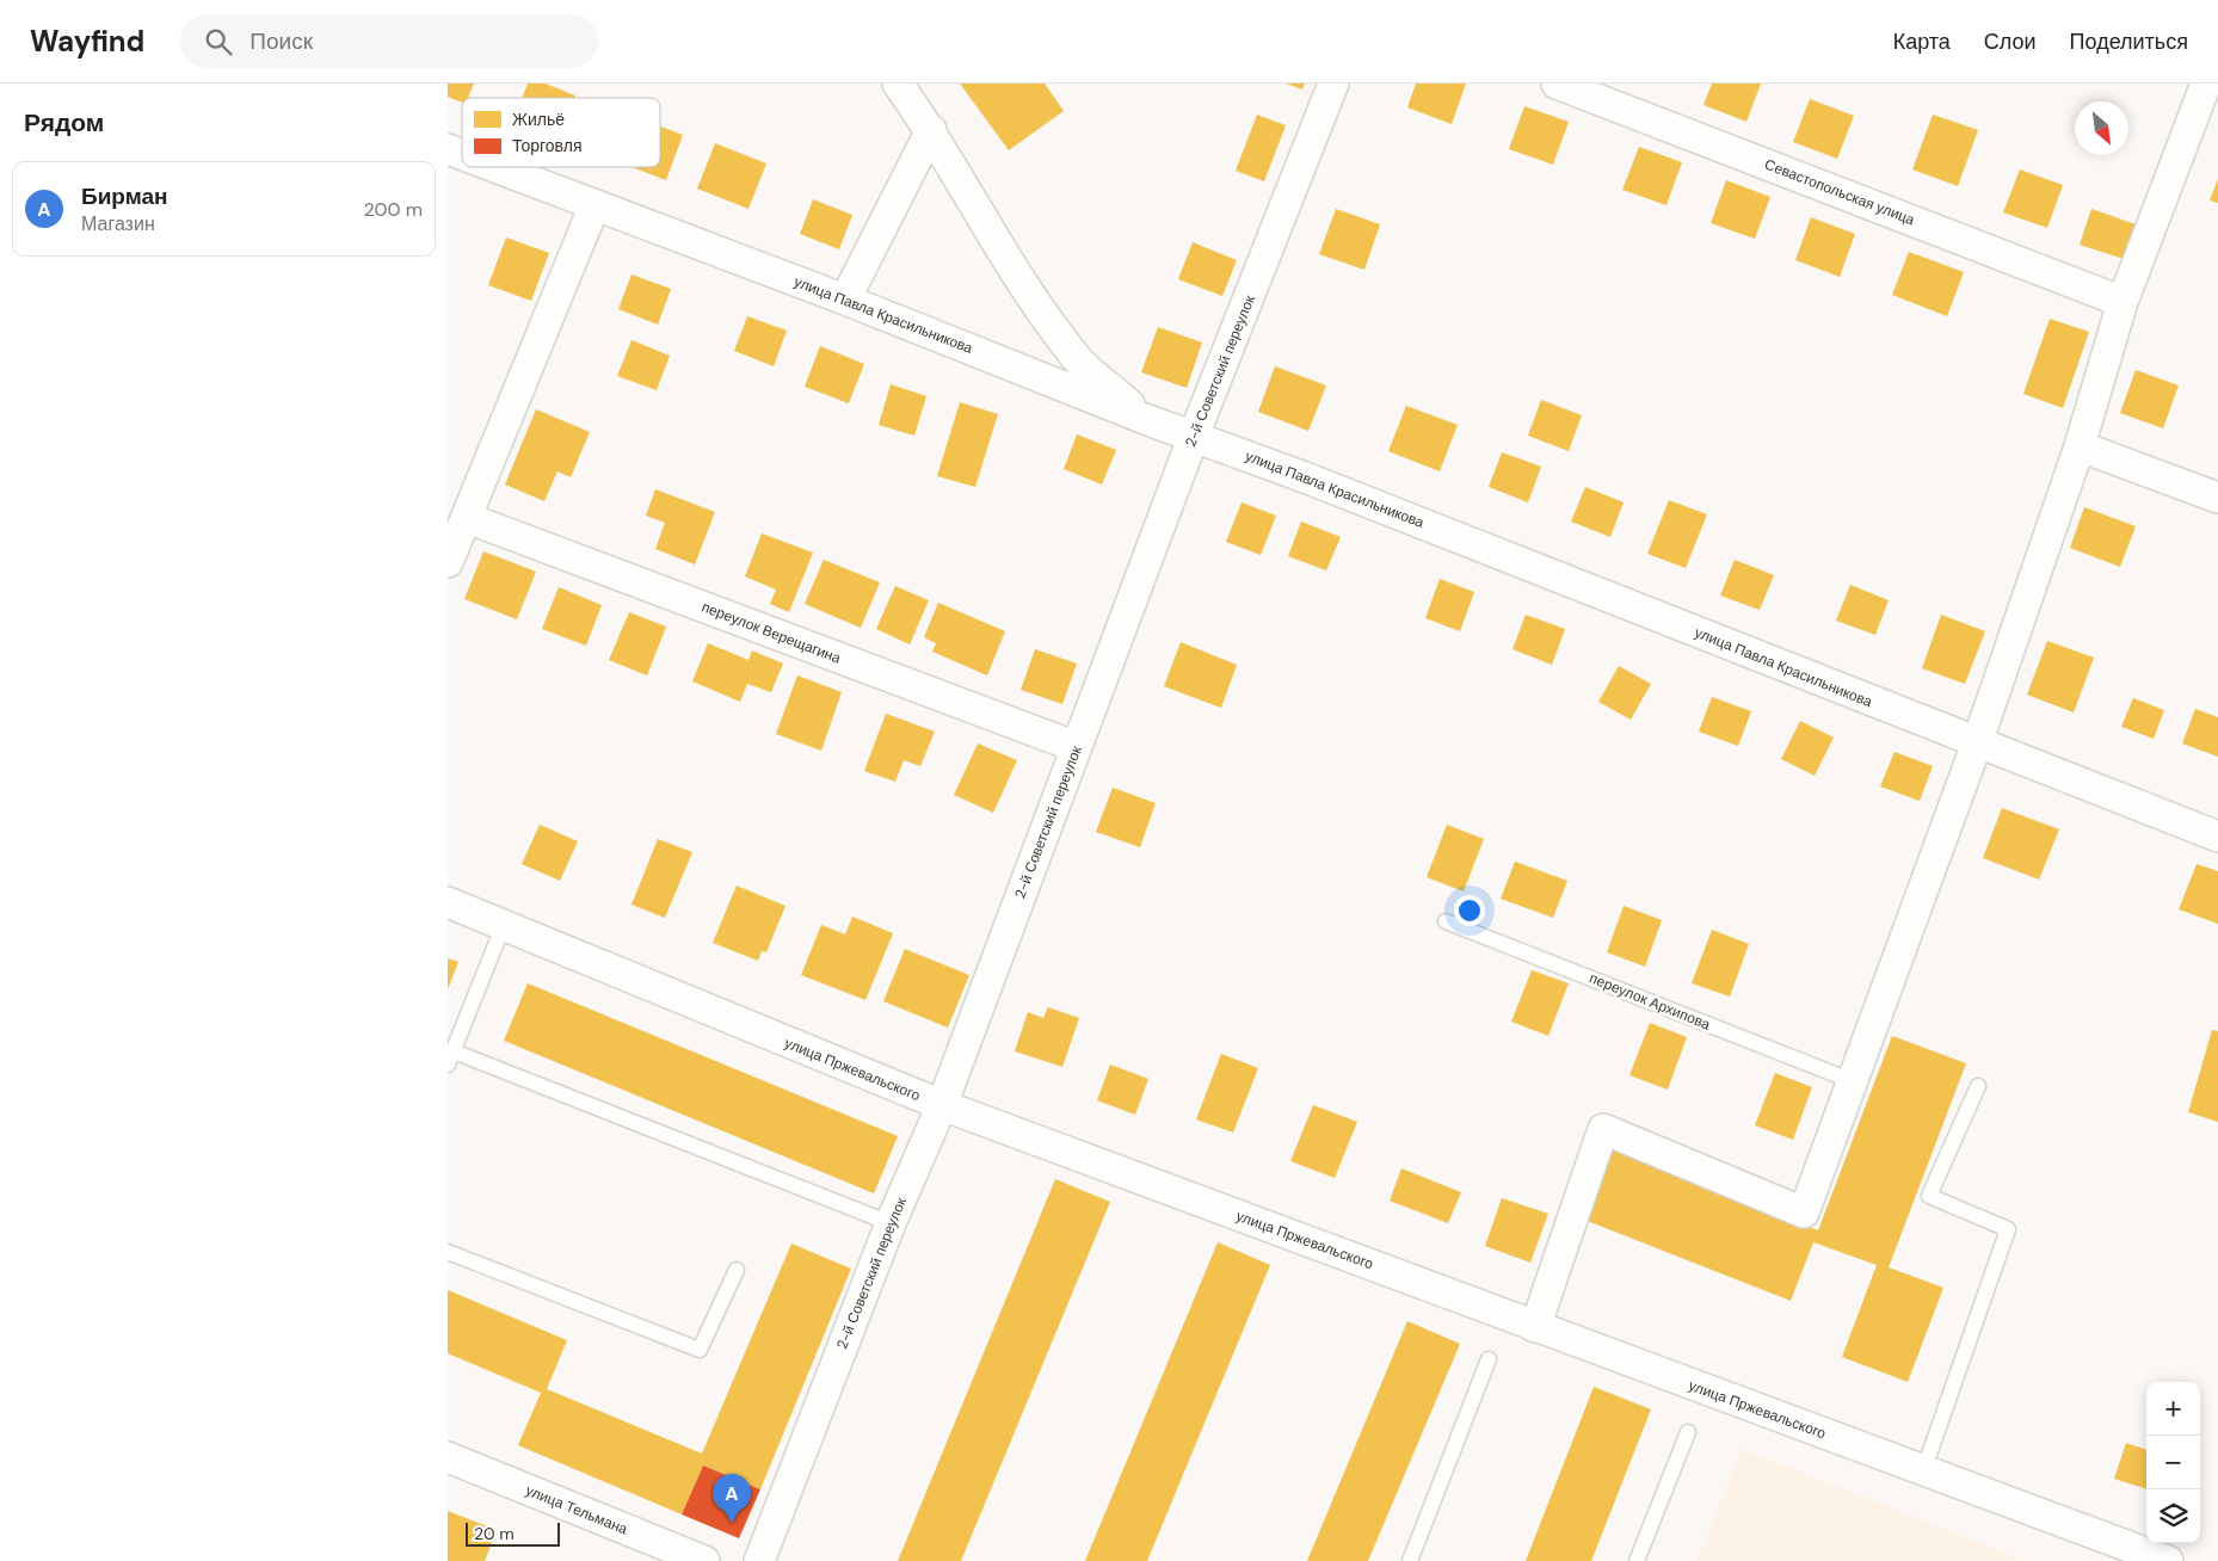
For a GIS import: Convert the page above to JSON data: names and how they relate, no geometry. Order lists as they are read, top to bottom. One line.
{"streets":{"street":["Севастопольская улица","улица Павла Красильникова","2-й Советский переулок","переулок Верещагина","улица Пржевальского","улица Тельмана"],"lane":["переулок Архипова"]},"crossings":[["улица Павла Красильникова","2-й Советский переулок"],["2-й Советский переулок","переулок Верещагина"],["2-й Советский переулок","улица Пржевальского"]],"legend":["Жильё","Торговля"],"scale_bar":"20 m","north":"bottom right","page":{"header":"Wayfind","search":"Поиск","nav":["Карта","Слои","Поделиться"],"heading":"Рядом","list":[{"mark":"A","name":"Бирман","note":"Магазин","value":"200 m"}],"map_buttons":["+","−"],"pins":"A","scale":"20 m"}}
